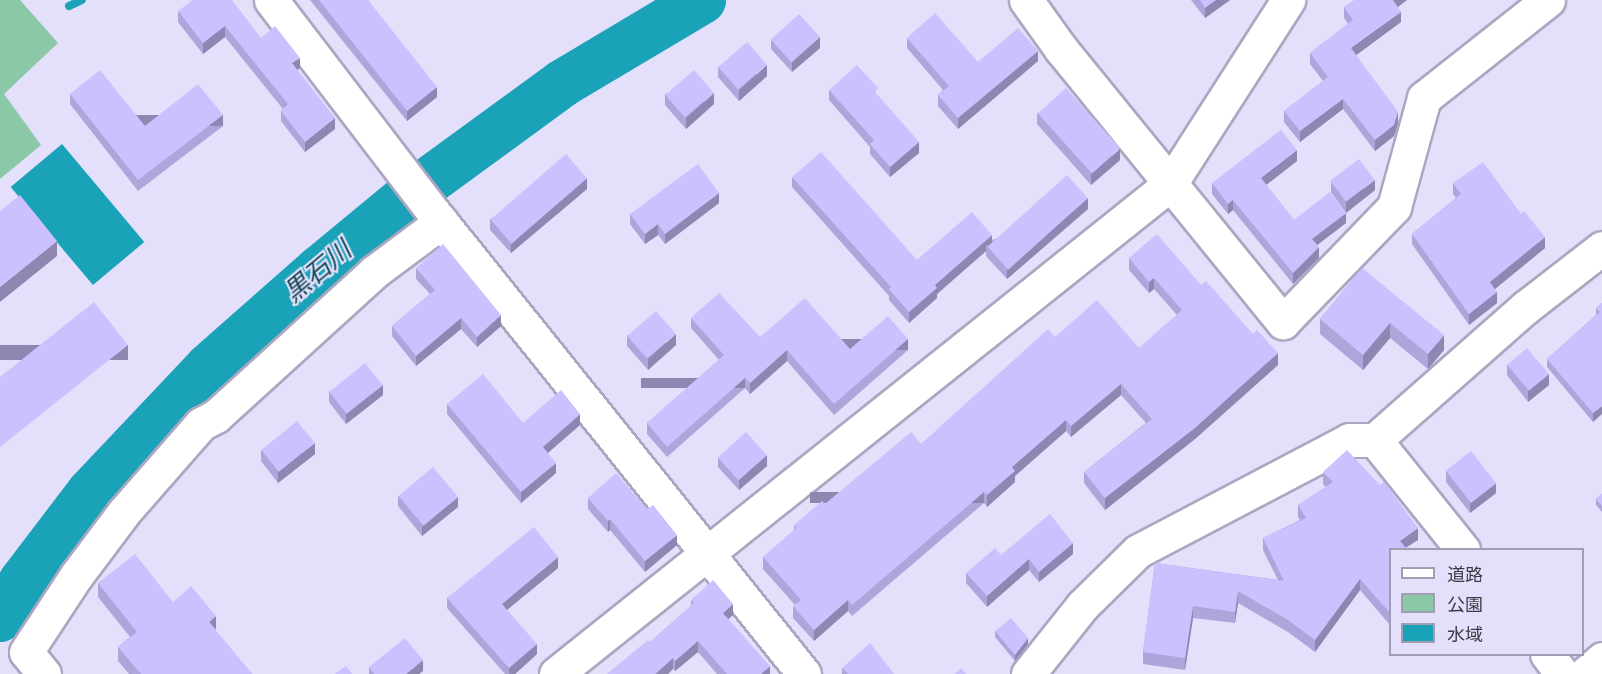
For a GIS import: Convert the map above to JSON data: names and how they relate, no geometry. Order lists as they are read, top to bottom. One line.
{"water":["黒石川"],"legend":["道路","公園","水域"]}
